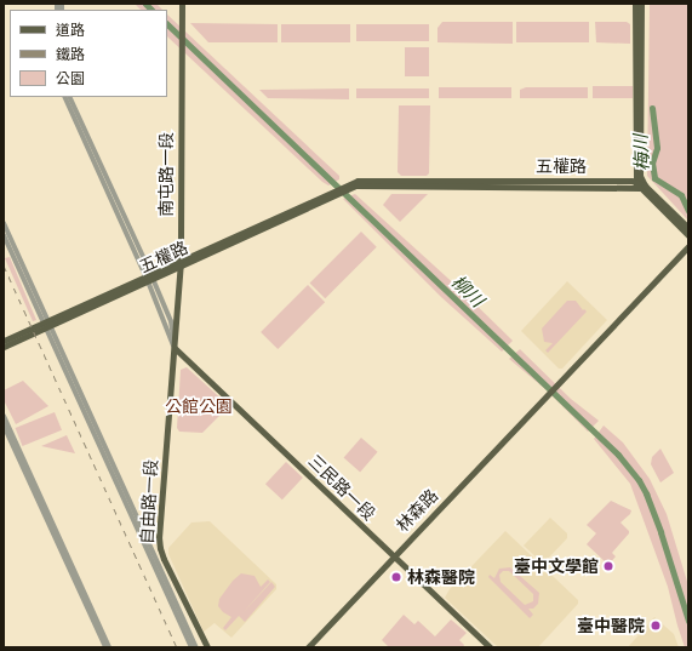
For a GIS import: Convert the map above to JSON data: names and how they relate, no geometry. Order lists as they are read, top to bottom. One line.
{"streets":{"main road":["五權路","南屯路一段","三民路一段","自由路一段","林森路"]},"crossings":[["五權路","南屯路一段"],["南屯路一段","三民路一段"],["南屯路一段","自由路一段"],["三民路一段","自由路一段"],["三民路一段","林森路"]],"water":["梅川","柳川"],"parks":["公館公園"],"places":["臺中文學館","林森醫院","臺中醫院"],"legend":["道路","鐵路","公園"]}
